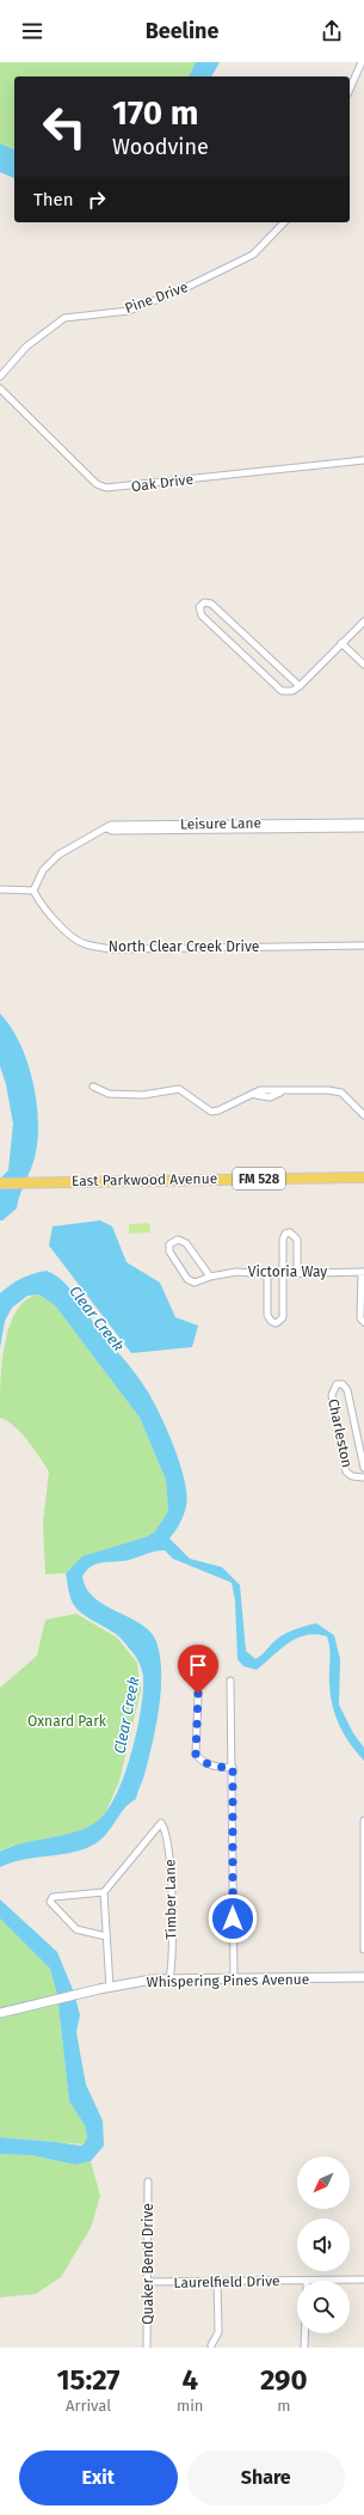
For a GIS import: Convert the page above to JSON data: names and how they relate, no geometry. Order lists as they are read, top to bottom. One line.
{"streets":{"main road":["FM 528","East Parkwood Avenue","Whispering Pines Avenue"],"street":["Pine Drive","Oak Drive","Leisure Lane","North Clear Creek Drive","Victoria Way","Charleston","Timber Lane","Quaker Bend Drive","Laurelfield Drive"]},"crossings":[["Leisure Lane","North Clear Creek Drive"],["Timber Lane","Whispering Pines Avenue"],["Quaker Bend Drive","Laurelfield Drive"]],"water":["Clear Creek"],"parks":["Oxnard Park"],"north":"bottom left","page":{"header":"Beeline","turn":["170 m","Woodvine"],"then":"Then","eta":["15:27","Arrival","4","min","290","m"],"buttons":["Exit","Share"]}}
